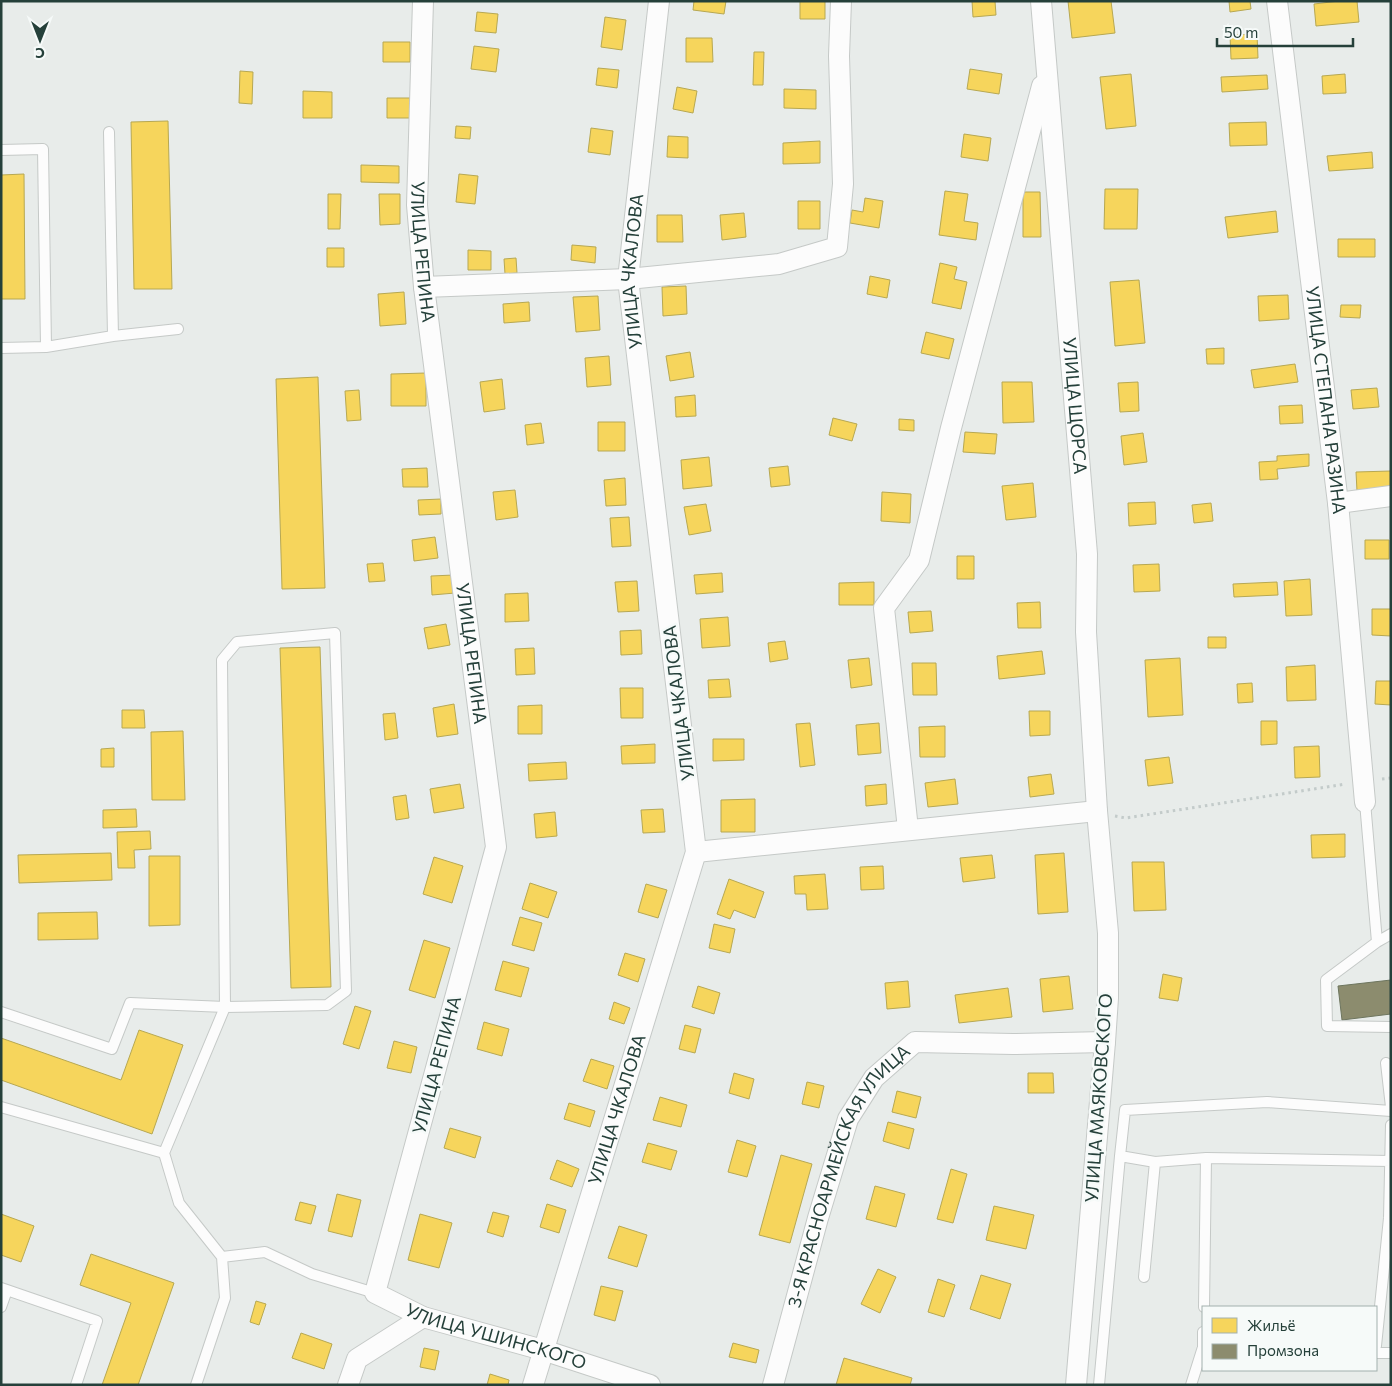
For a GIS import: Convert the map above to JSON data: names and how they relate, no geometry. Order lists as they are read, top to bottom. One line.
{"streets":{"street":["УЛИЦА РЕПИНА","УЛИЦА ЧКАЛОВА","УЛИЦА СТЕПАНА РАЗИНА","УЛИЦА ЩОРСА","УЛИЦА МАЯКОВСКОГО","3-Я КРАСНОАРМЕЙСКАЯ УЛИЦА","УЛИЦА УШИНСКОГО"]},"crossings":[["УЛИЦА РЕПИНА","УЛИЦА УШИНСКОГО"],["УЛИЦА ЧКАЛОВА","УЛИЦА УШИНСКОГО"],["УЛИЦА ЩОРСА","УЛИЦА МАЯКОВСКОГО"],["УЛИЦА МАЯКОВСКОГО","3-Я КРАСНОАРМЕЙСКАЯ УЛИЦА"]],"legend":["Жильё","Промзона"],"scale_bar":"50 m","north":"bottom"}
